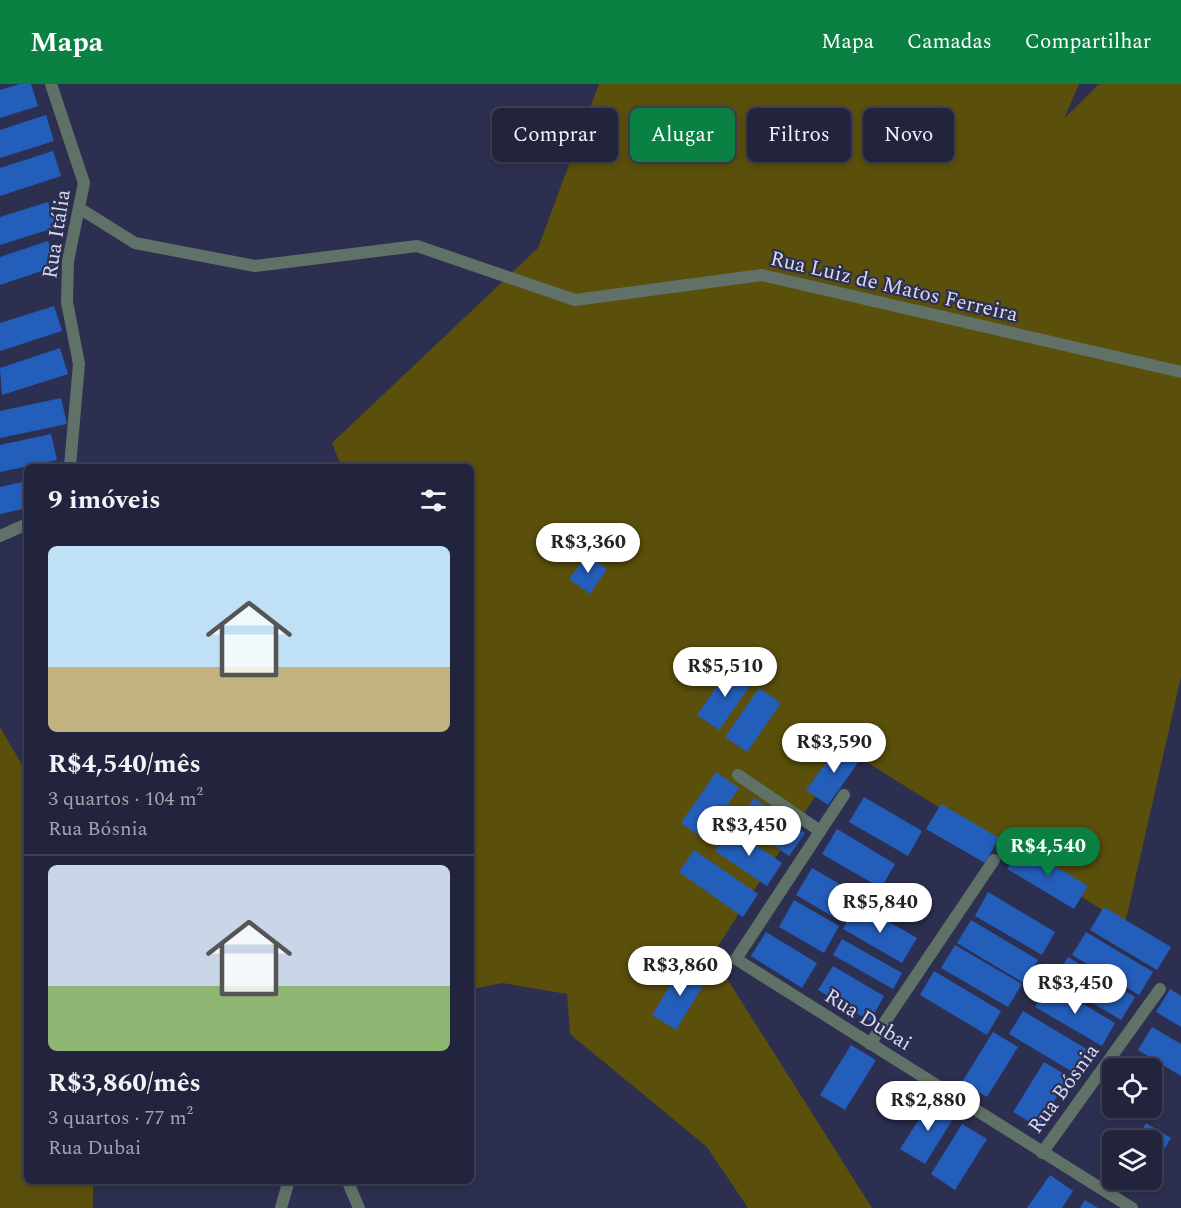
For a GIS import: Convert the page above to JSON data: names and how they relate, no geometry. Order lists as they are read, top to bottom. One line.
{"streets":{"street":["Rua Itália","Rua Luiz de Matos Ferreira","Rua Dubai","Rua Bósnia"]},"crossings":[["Rua Itália","Rua Luiz de Matos Ferreira"],["Rua Dubai","Rua Bósnia"]],"page":{"header":"Mapa","nav":["Mapa","Camadas","Compartilhar"],"chip":["Comprar","Alugar","Filtros","Novo"],"heading":"9 imóveis","price":["R$3,360","R$5,510","R$3,590","R$3,450","R$4,540","R$5,840","R$3,860","R$3,450","R$2,880"],"list":[{"name":"R$4,540/mês","note":"3 quartos · 104 m² · Rua Bósnia"},{"name":"R$3,860/mês","note":"3 quartos · 77 m² · Rua Dubai"}]}}
